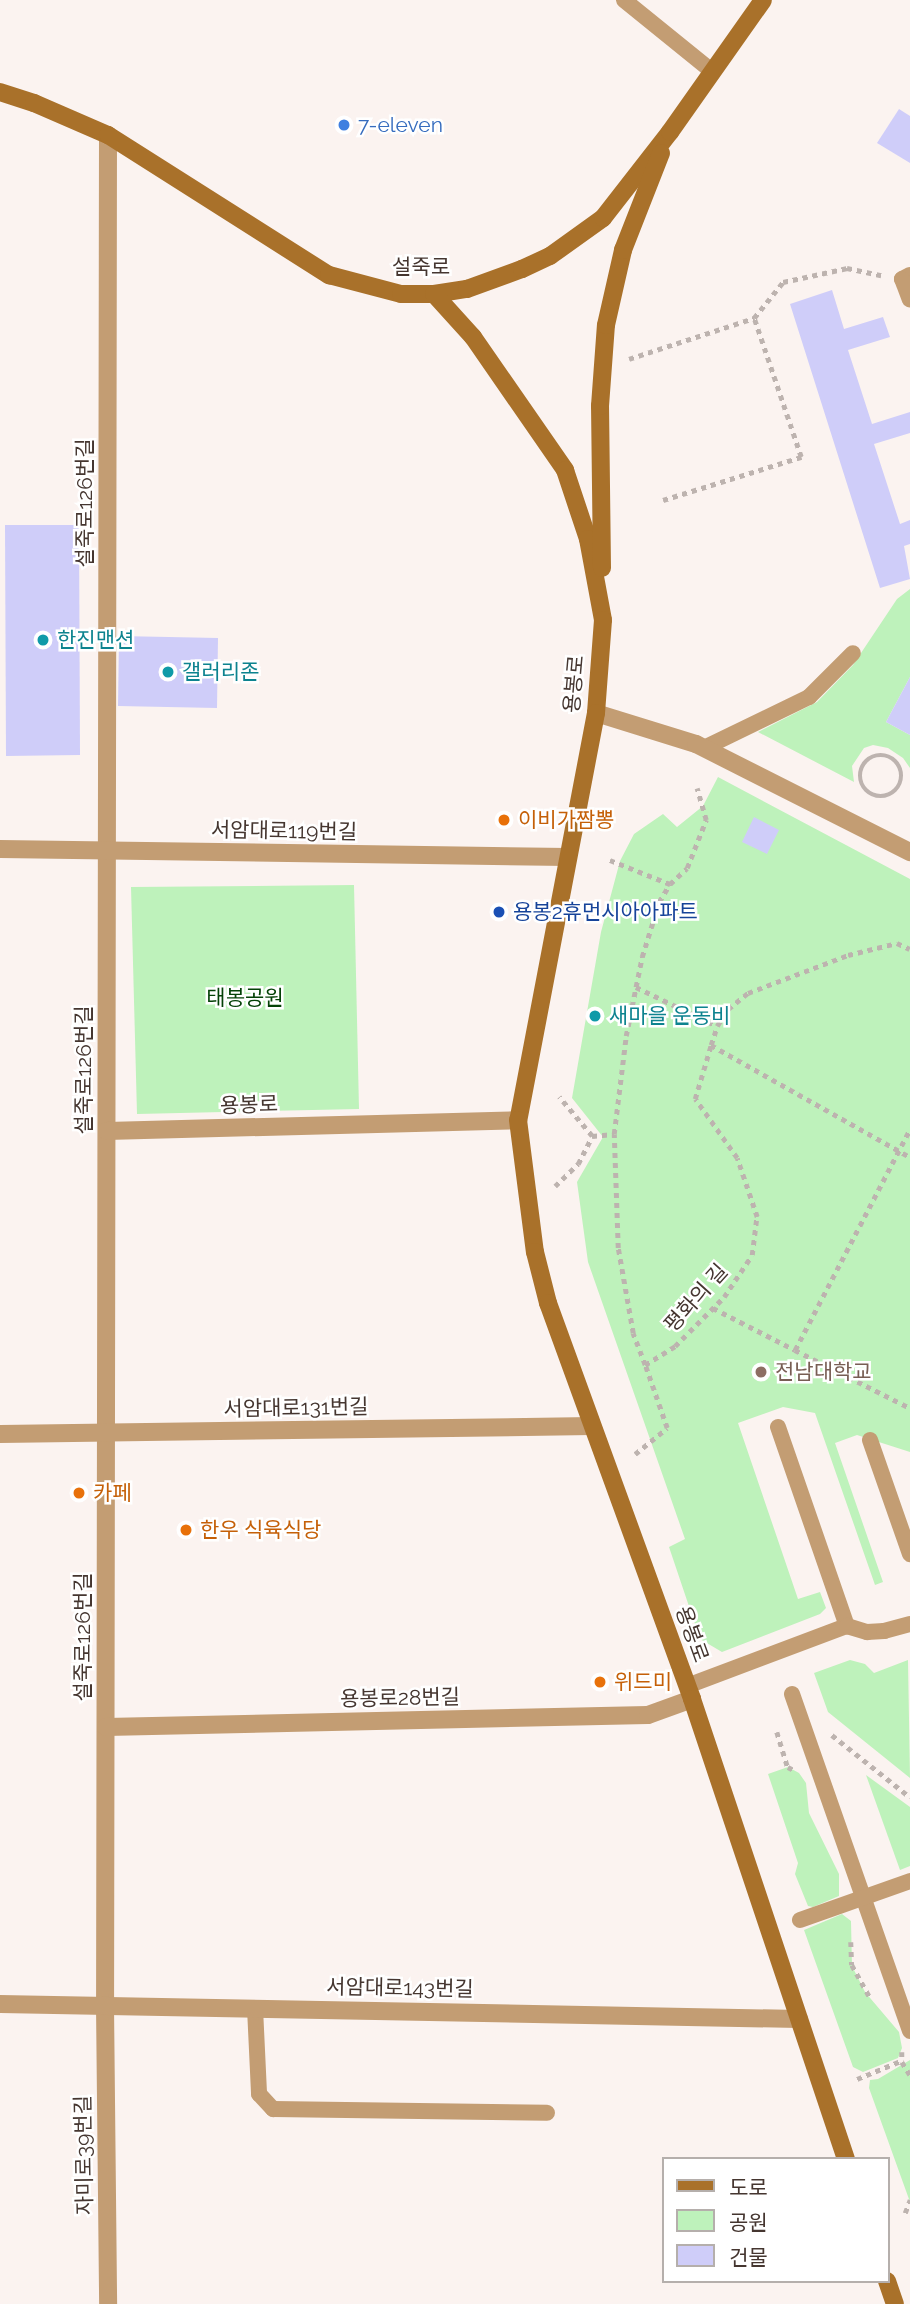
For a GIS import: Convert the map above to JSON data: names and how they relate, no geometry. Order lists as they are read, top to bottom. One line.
{"streets":{"main road":["설죽로","용봉로"],"street":["설죽로126번길","서암대로119번길","서암대로131번길","용봉로28번길","서암대로143번길","자미로39번길"],"path":["평화의 길"]},"crossings":[["설죽로","설죽로126번길"],["설죽로","용봉로"],["설죽로126번길","용봉로"],["설죽로126번길","서암대로119번길"],["설죽로126번길","서암대로131번길"],["설죽로126번길","용봉로28번길"],["설죽로126번길","서암대로143번길"],["설죽로126번길","자미로39번길"],["용봉로","서암대로119번길"],["용봉로","서암대로131번길"],["용봉로","용봉로28번길"],["용봉로","서암대로143번길"],["서암대로143번길","자미로39번길"]],"parks":["태봉공원"],"places":["7-eleven","한진맨션","갤러리존","이비가짬뽕","용봉2휴먼시아아파트","새마을 운동비","전남대학교","카페","한우 식육식당","위드미"],"legend":["도로","공원","건물"]}
